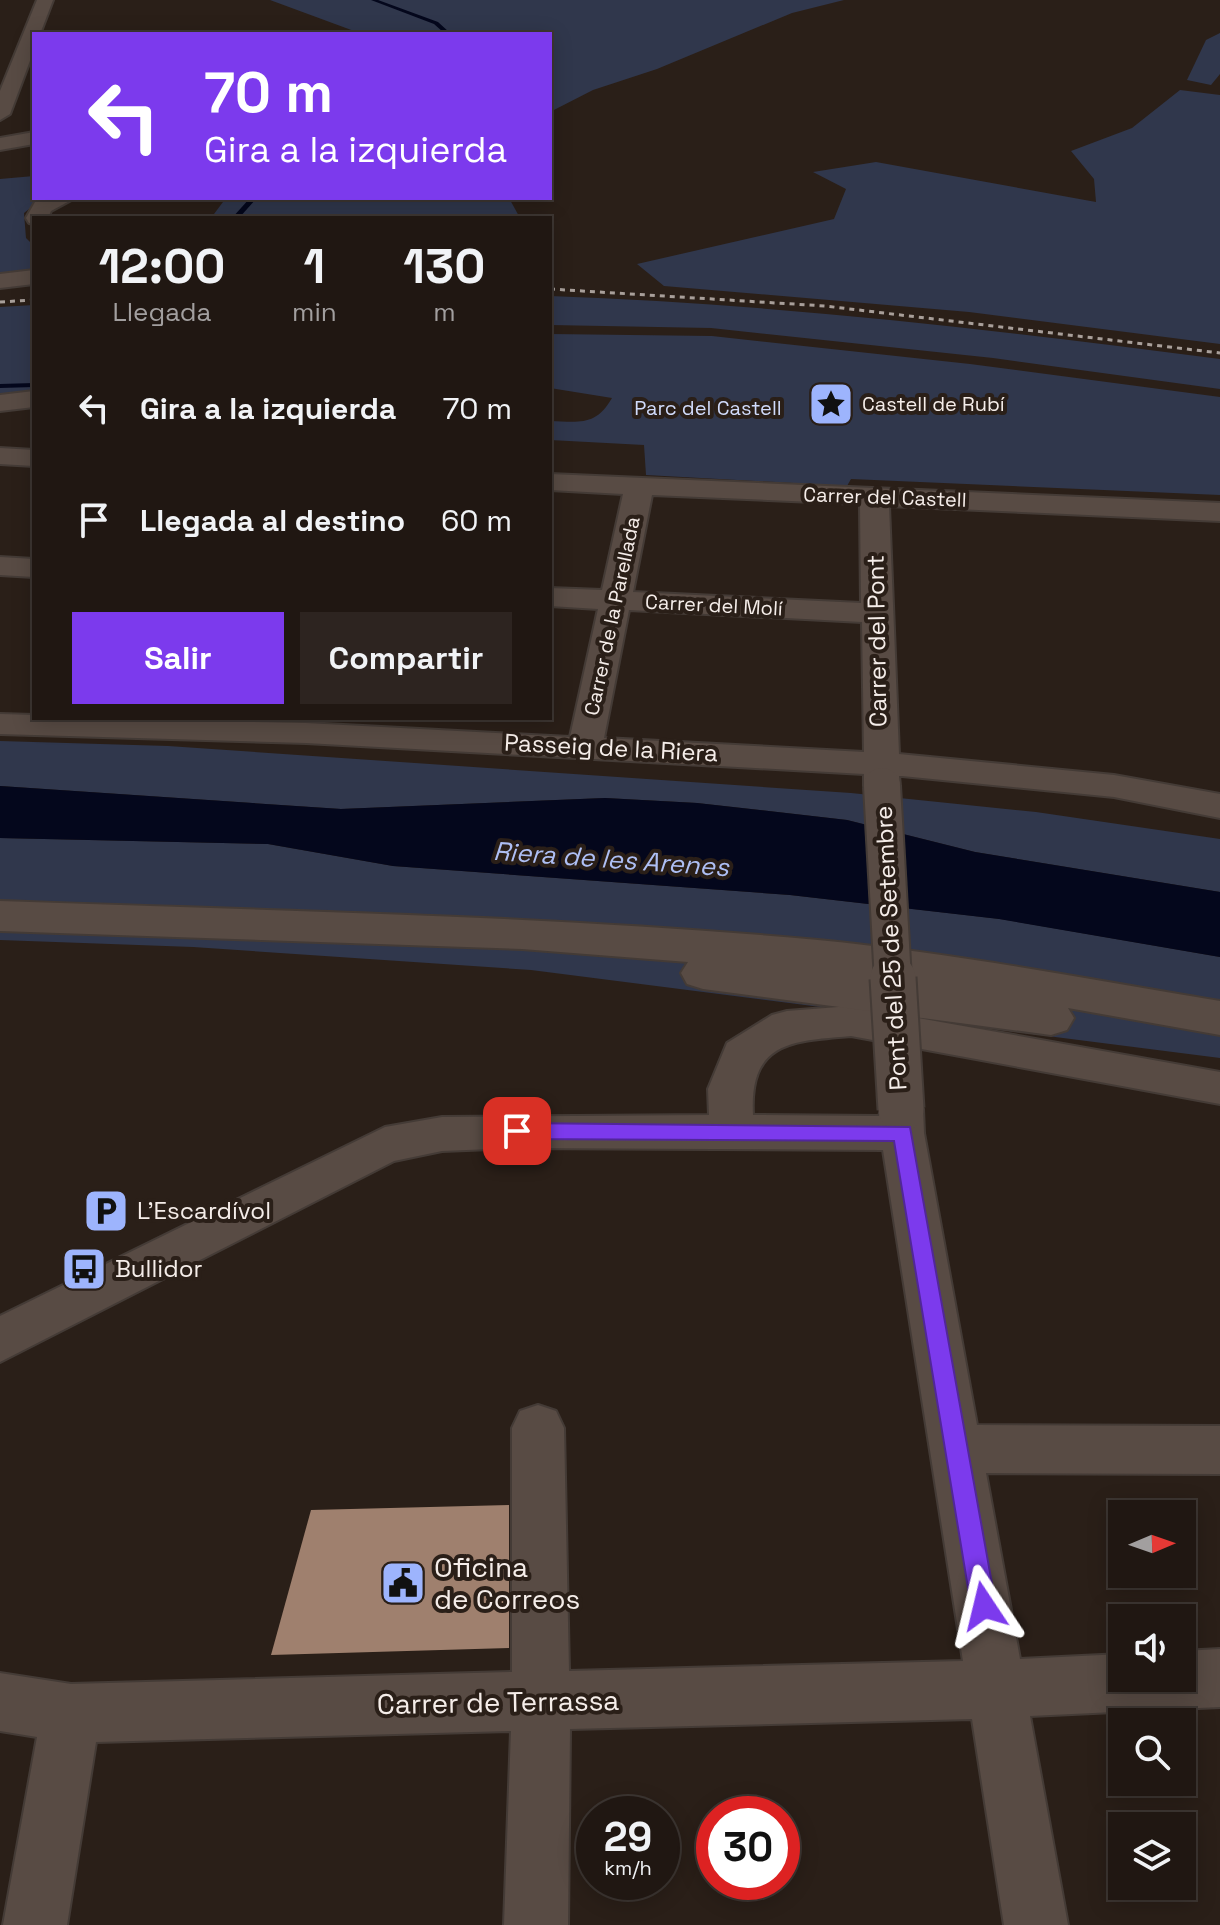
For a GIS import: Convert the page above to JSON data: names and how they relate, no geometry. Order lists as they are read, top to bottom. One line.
{"streets":{"street":["Carrer del Castell","Carrer del Molí","Carrer de la Parellada","Carrer del Pont","Passeig de la Riera","Pont del 25 de Setembre","Carrer de Terrassa"]},"crossings":[["Carrer del Castell","Carrer de la Parellada"],["Carrer del Castell","Carrer del Pont"],["Carrer del Molí","Carrer de la Parellada"],["Carrer del Molí","Carrer del Pont"],["Carrer de la Parellada","Passeig de la Riera"],["Carrer del Pont","Passeig de la Riera"],["Carrer del Pont","Pont del 25 de Setembre"],["Passeig de la Riera","Pont del 25 de Setembre"],["Pont del 25 de Setembre","Carrer de Terrassa"]],"water":["Riera de les Arenes"],"parks":["Parc del Castell"],"places":{"place":["Castell de Rubí"],"parking":["L'Escardívol"],"bus stop":["Bullidor"],"public building":["Oficina de Correos"]},"north":"right","page":{"turn":["70 m","Gira a la izquierda"],"eta":["12:00","Llegada","1","min","130","m"],"list":[{"name":"Gira a la izquierda","value":"70 m"},{"name":"Llegada al destino","value":"60 m"}],"buttons":["Salir","Compartir"],"speed":"29 km/h","limit":"30"}}
